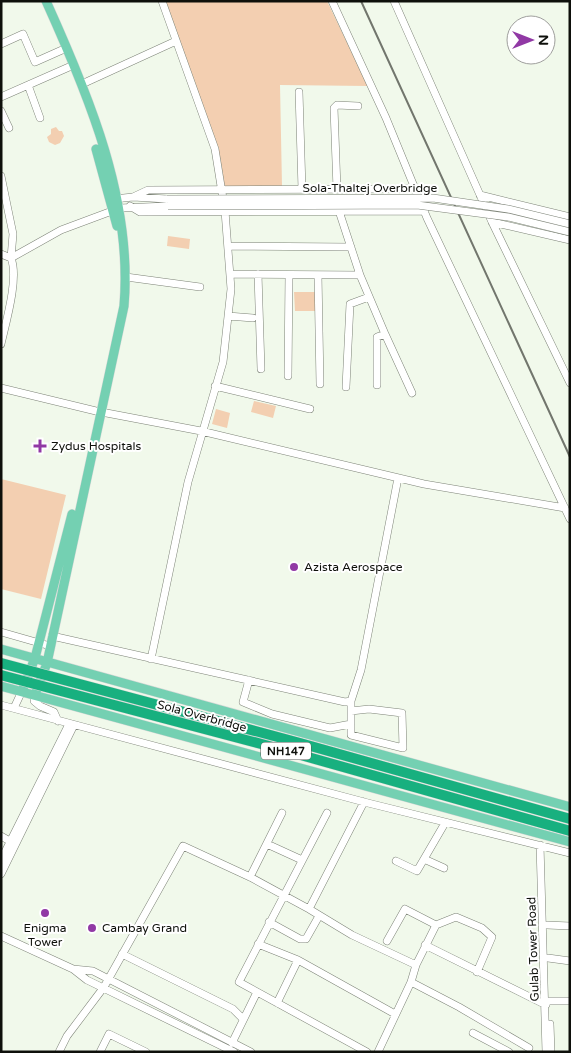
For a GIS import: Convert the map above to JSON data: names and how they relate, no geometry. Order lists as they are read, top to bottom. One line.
{"streets":{"highway":["Sola Overbridge","NH147"],"street":["Sola-Thaltej Overbridge","Gulab Tower Road"]},"places":{"health":["Zydus Hospitals"],"other":["Azista Aerospace","Enigma Tower","Cambay Grand"]},"north":"right"}
